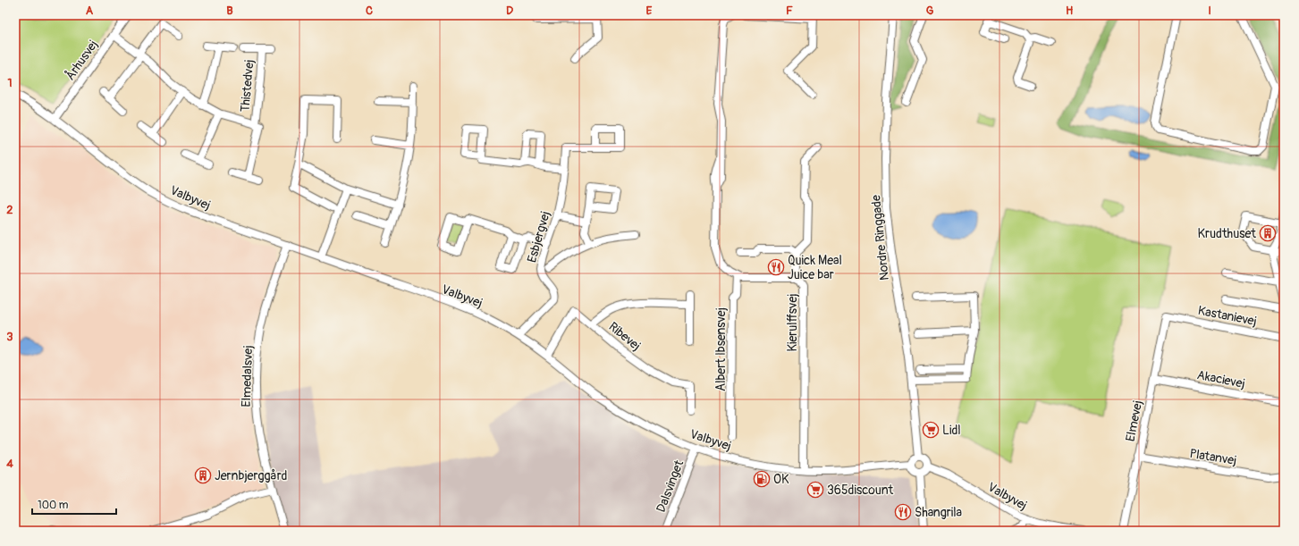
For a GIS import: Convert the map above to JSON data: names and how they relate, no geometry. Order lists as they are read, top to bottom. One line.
{"streets":{"street":["Århusvej","Thistedvej","Valbyvej","Esbjergvej","Nordre Ringgade","Kastanievej","Kierulffsvej","Ribevej","Albert Ibsensvej","Elmedalsvej","Akacievej","Elmevej","Platanvej","Dalsvinget"]},"crossings":[["Århusvej","Thistedvej"],["Århusvej","Valbyvej"],["Valbyvej","Esbjergvej"],["Valbyvej","Nordre Ringgade"],["Valbyvej","Kierulffsvej"],["Valbyvej","Ribevej"],["Valbyvej","Elmedalsvej"],["Valbyvej","Dalsvinget"],["Kastanievej","Elmevej"],["Akacievej","Elmevej"],["Elmevej","Platanvej"]],"places":{"building":["Krudthuset","Jernbjerggård"],"restaurant":["Quick Meal Juice bar","Shangrila"],"supermarket":["Lidl","365discount"],"fuel station":["OK"]},"scale_bar":"100 m","grid":{"columns":["A","B","C","D","E","F","G","H","I"],"rows":["1","2","3","4"]}}
